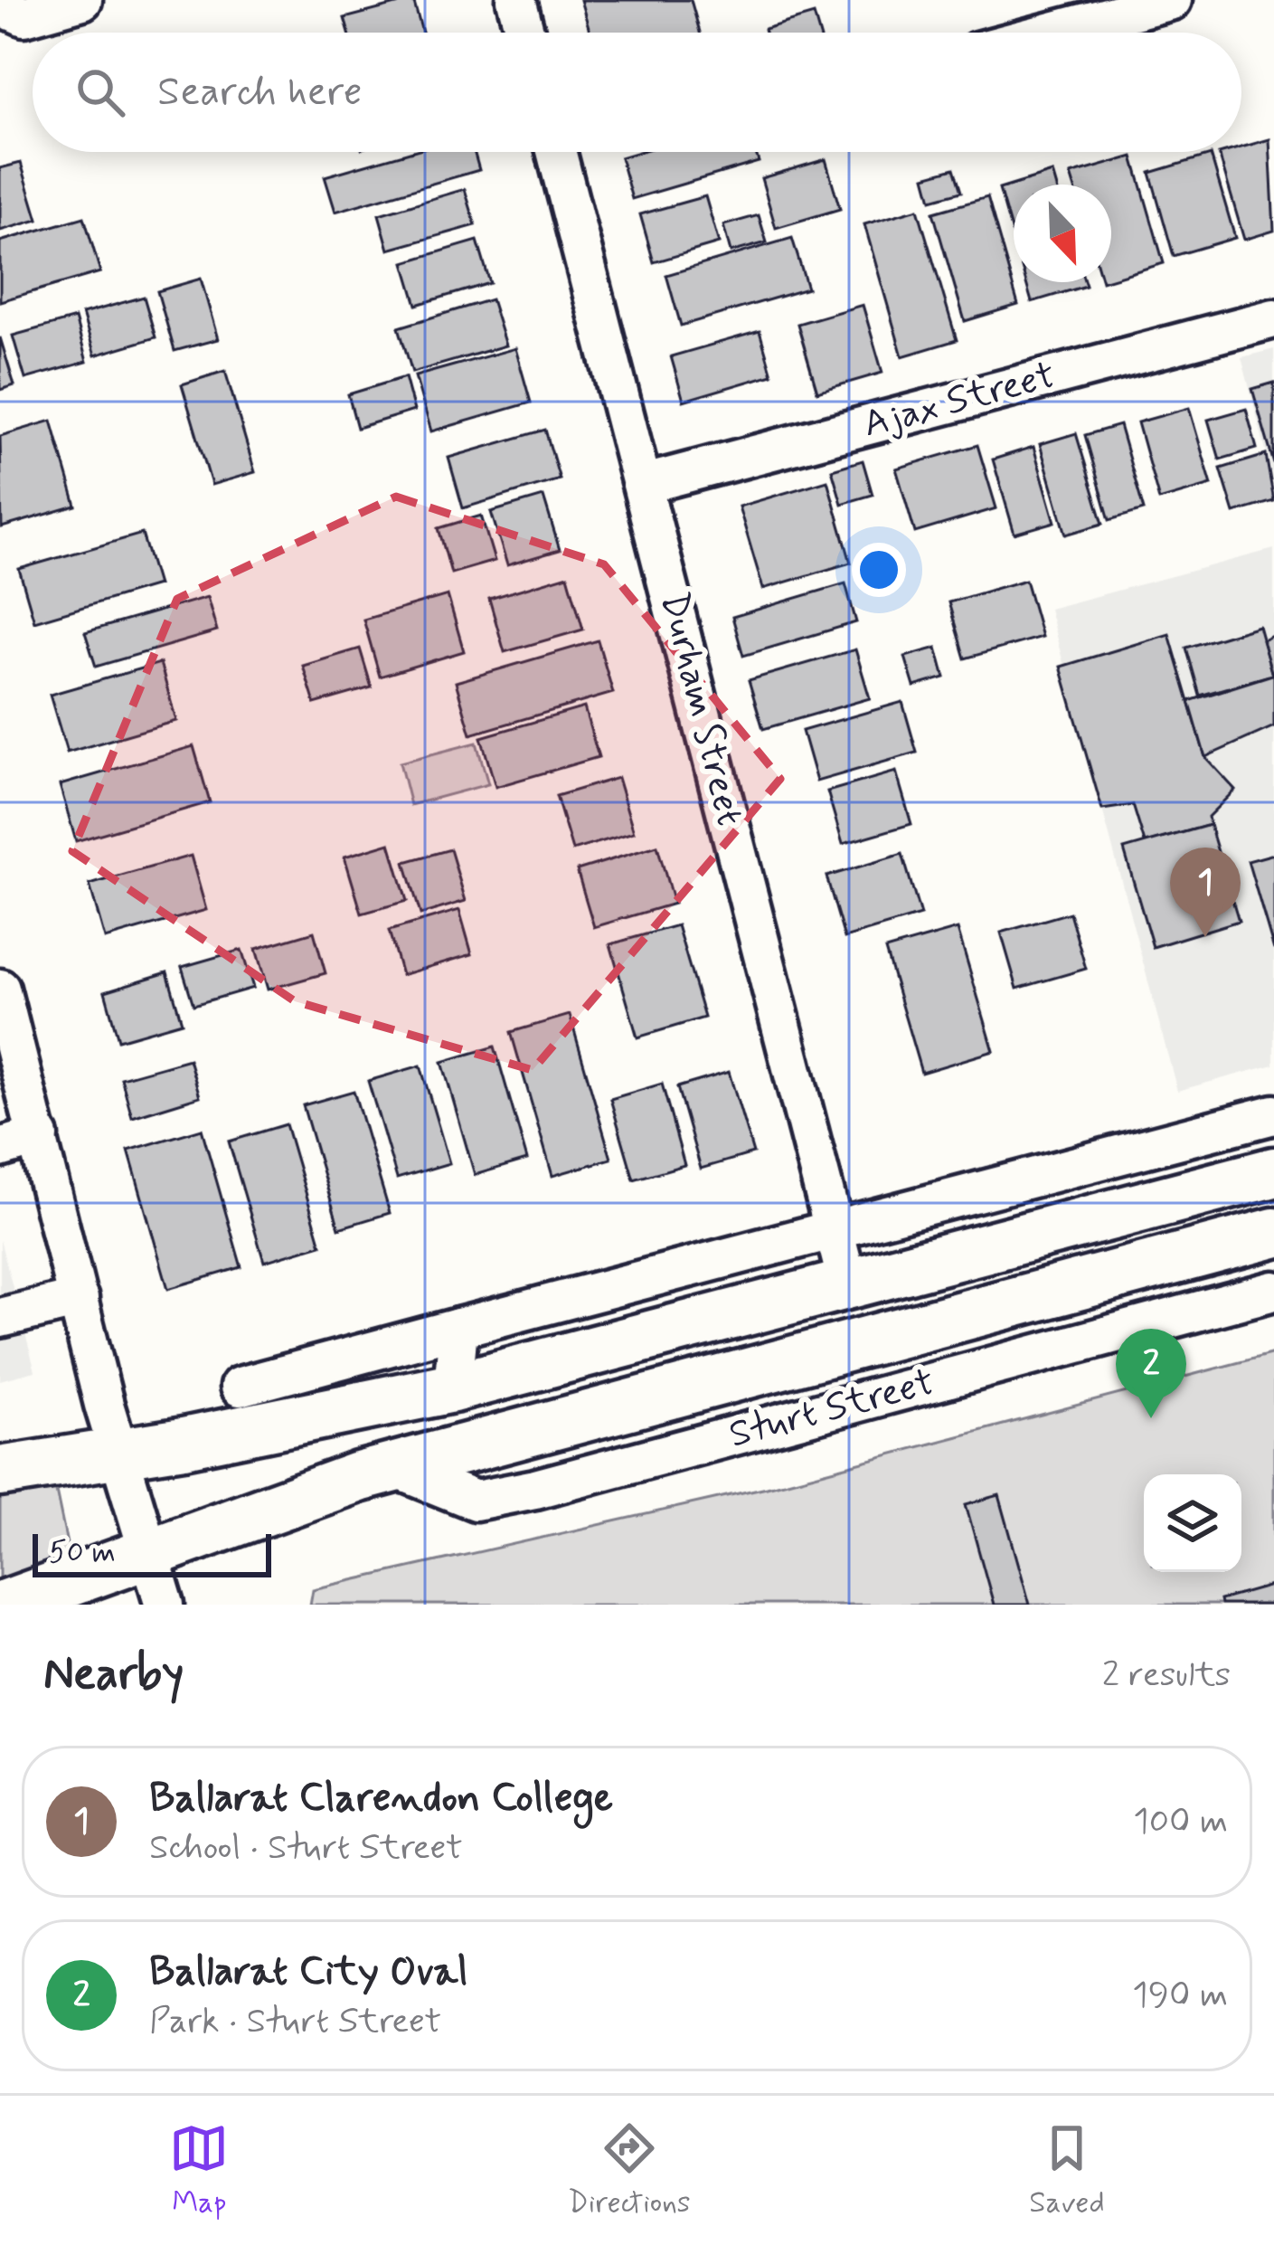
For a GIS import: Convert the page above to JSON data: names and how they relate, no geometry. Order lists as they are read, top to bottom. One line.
{"streets":{"main road":["Sturt Street"],"street":["Ajax Street","Durham Street"]},"crossings":[["Ajax Street","Durham Street"]],"scale_bar":"50 m","north":"bottom right","page":{"search":"Search here","pins":["1","2"],"scale":"50 m","heading":["Nearby","2 results"],"list":[{"mark":"1","name":"Ballarat Clarendon College","note":"School · Sturt Street","value":"100 m"},{"mark":"2","name":"Ballarat City Oval","note":"Park · Sturt Street","value":"190 m"}],"nav":["Map","Directions","Saved"]}}
